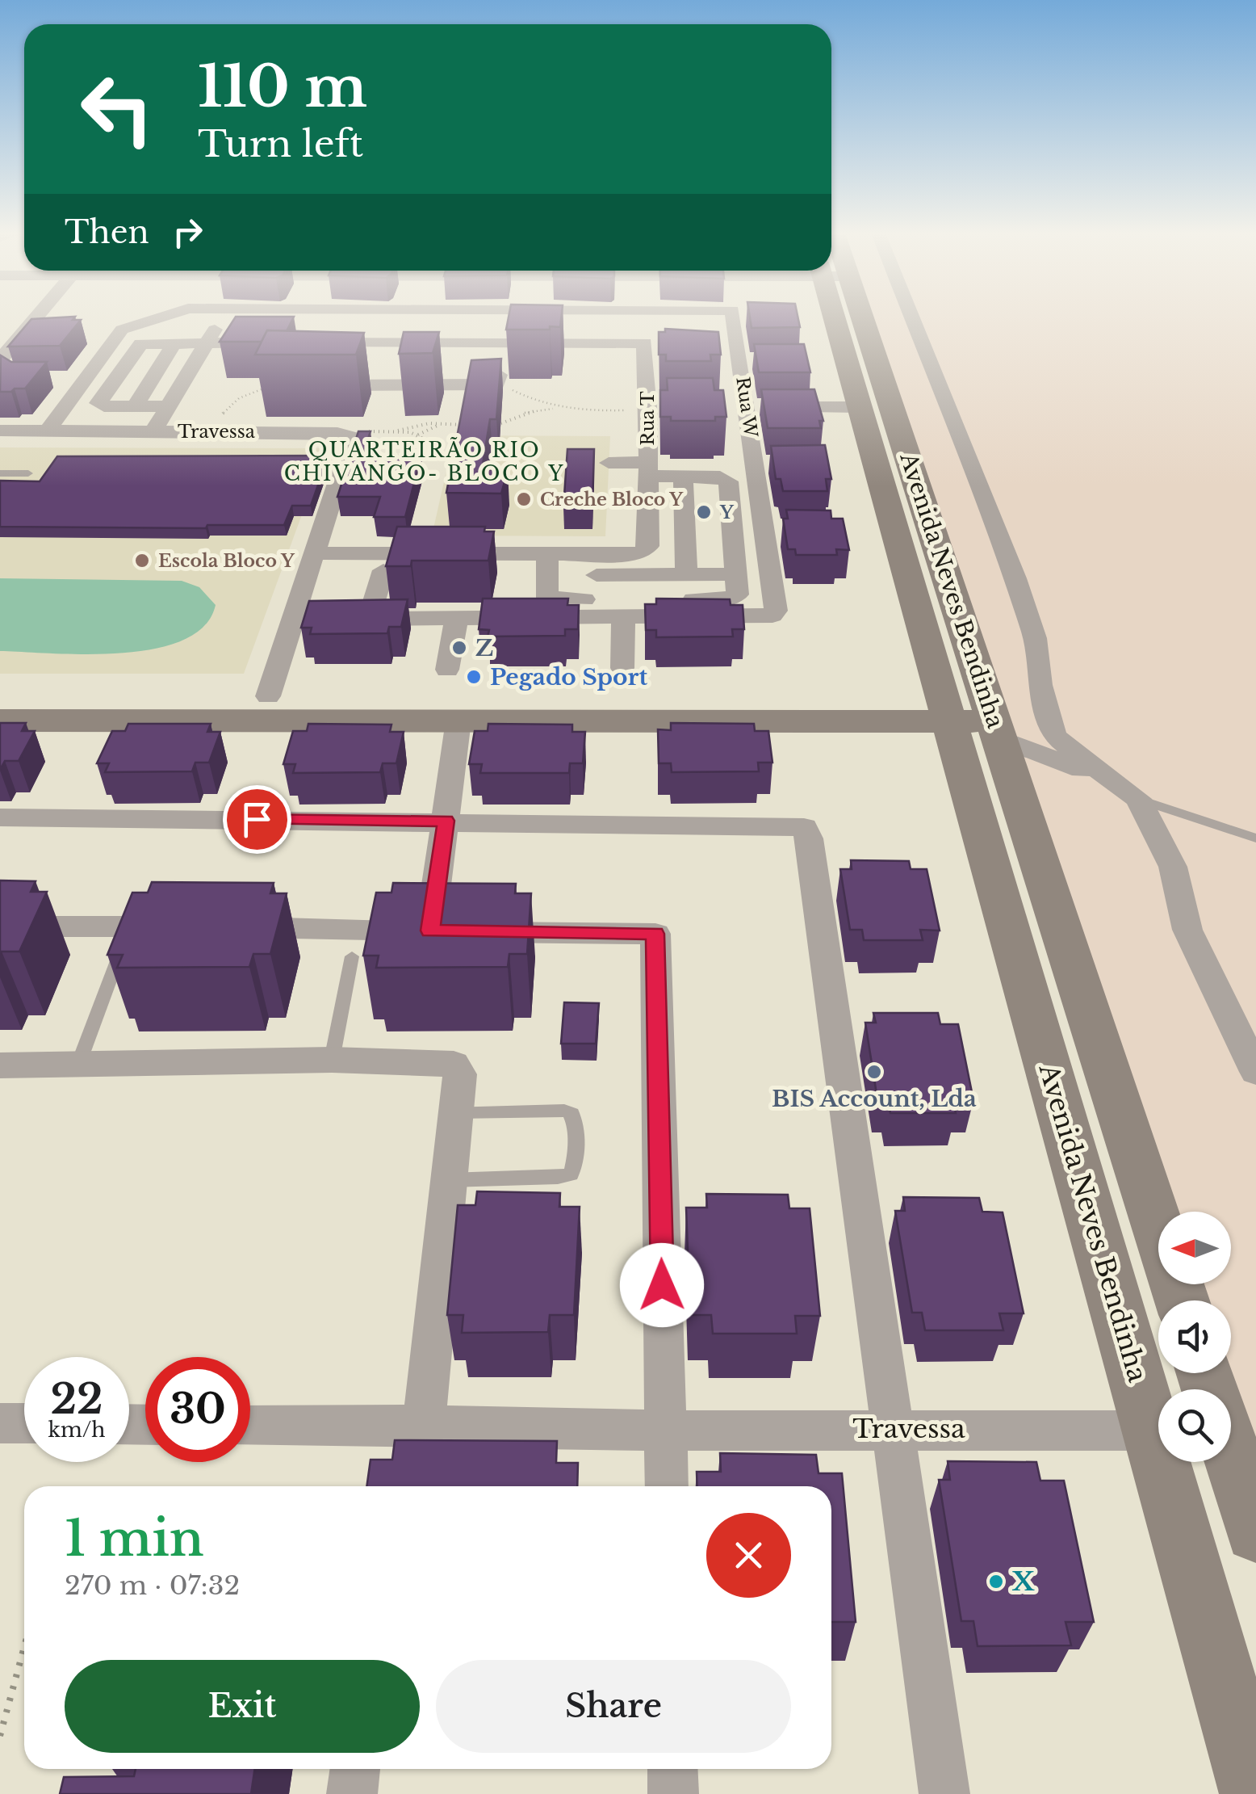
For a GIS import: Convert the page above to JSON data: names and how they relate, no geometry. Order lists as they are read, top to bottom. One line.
{"streets":{"street":["Rua W","Rua T","Travessa","Avenida Neves Bendinha"]},"crossings":[["Rua W","Travessa"],["Travessa","Avenida Neves Bendinha"]],"districts":["QUARTEIRÃO RIO CHIVANGO- BLOCO Y"],"places":["Creche Bloco Y","Y","Escola Bloco Y","Z","Pegado Sport","BIS Account, Lda","X"],"north":"left","page":{"turn":["110 m","Turn left"],"then":"Then","speed":"22 km/h","limit":"30","heading":["1 min","270 m · 07:32"],"buttons":["Exit","Share"]}}
